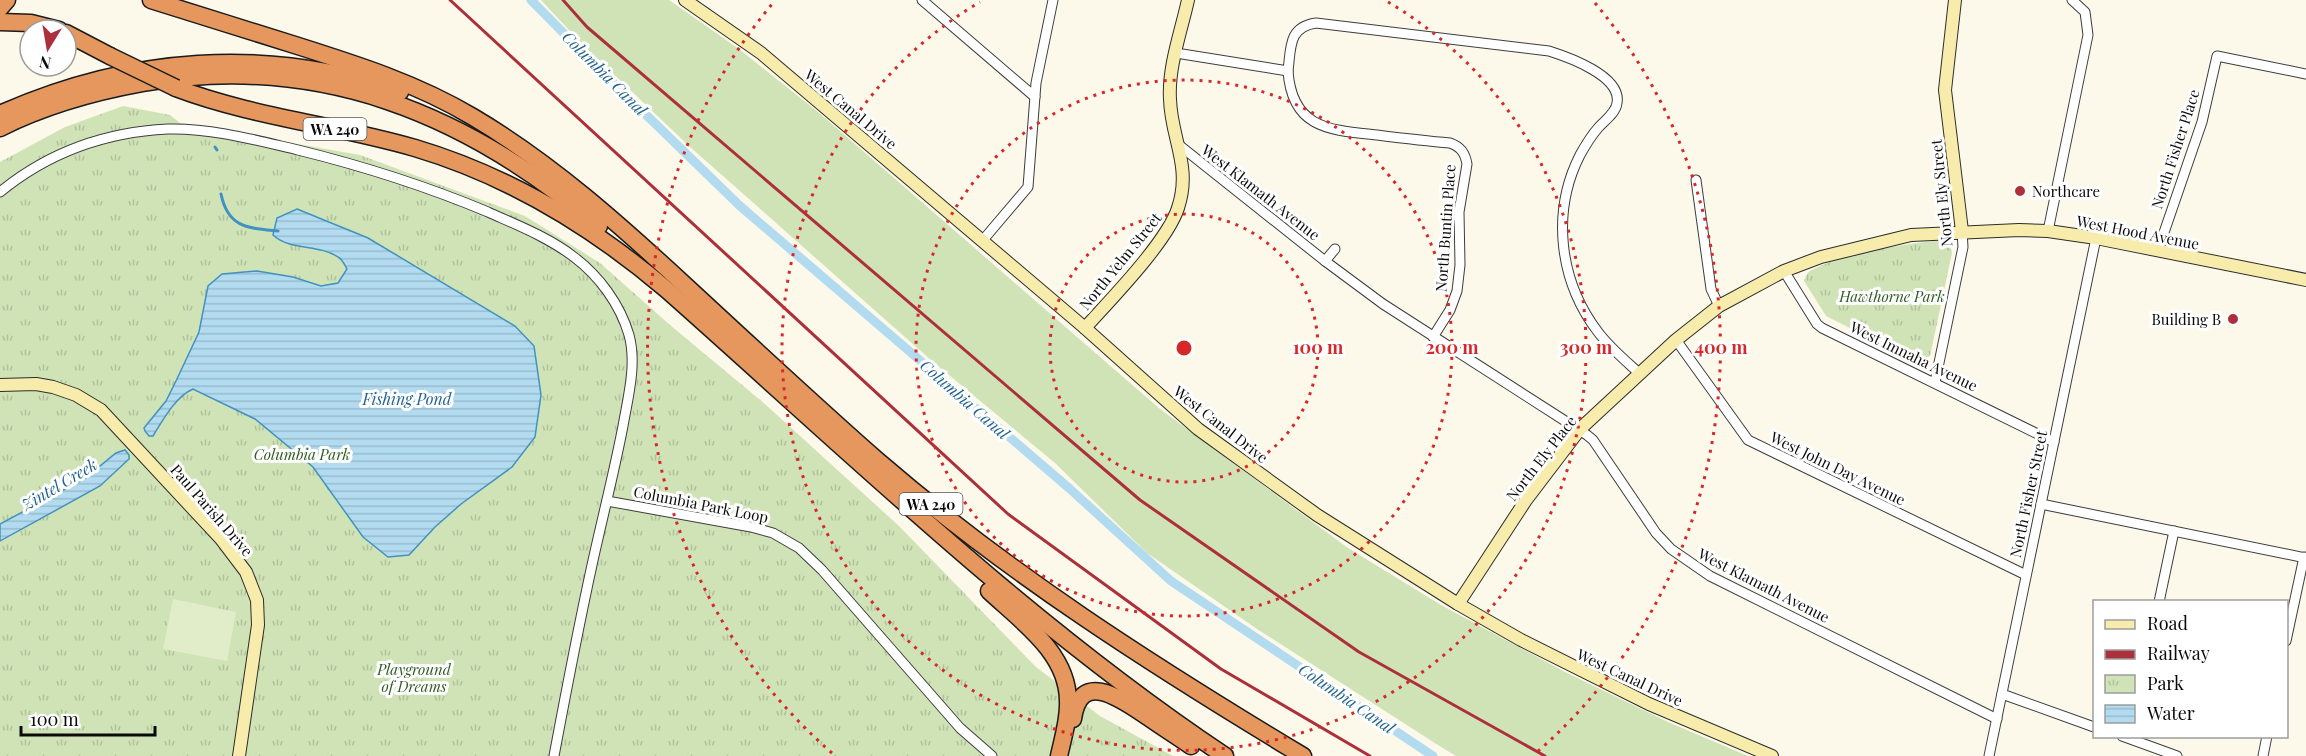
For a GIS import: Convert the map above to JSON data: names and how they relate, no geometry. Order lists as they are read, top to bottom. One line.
{"streets":{"highway":["WA 240"],"street":["West Canal Drive","North Fisher Place","West Klamath Avenue","North Ely Street","North Buntin Place","West Hood Avenue","North Yelm Street","West Imnaha Avenue","North Ely Place","West John Day Avenue","North Fisher Street","Columbia Park Loop","Paul Parish Drive"]},"crossings":[["West Canal Drive","North Yelm Street"],["West Canal Drive","North Ely Place"],["North Fisher Place","West Hood Avenue"],["West Klamath Avenue","North Buntin Place"],["West Klamath Avenue","North Yelm Street"],["West Klamath Avenue","North Ely Place"],["West Klamath Avenue","North Fisher Street"],["North Ely Street","West Hood Avenue"],["North Ely Street","West Imnaha Avenue"],["North Ely Street","North Ely Place"],["West Hood Avenue","North Ely Place"],["West Hood Avenue","North Fisher Street"],["West Imnaha Avenue","North Ely Place"],["West Imnaha Avenue","North Fisher Street"],["North Ely Place","West John Day Avenue"],["West John Day Avenue","North Fisher Street"]],"water":["Columbia Canal","Fishing Pond","Zintel Creek"],"parks":["Hawthorne Park","Columbia Park","Playground of Dreams"],"places":["Northcare","Building B"],"legend":["Road","Railway","Park","Water"],"scale_bar":"100 m","north":"bottom","rings":["100 m","200 m","300 m","400 m"]}
